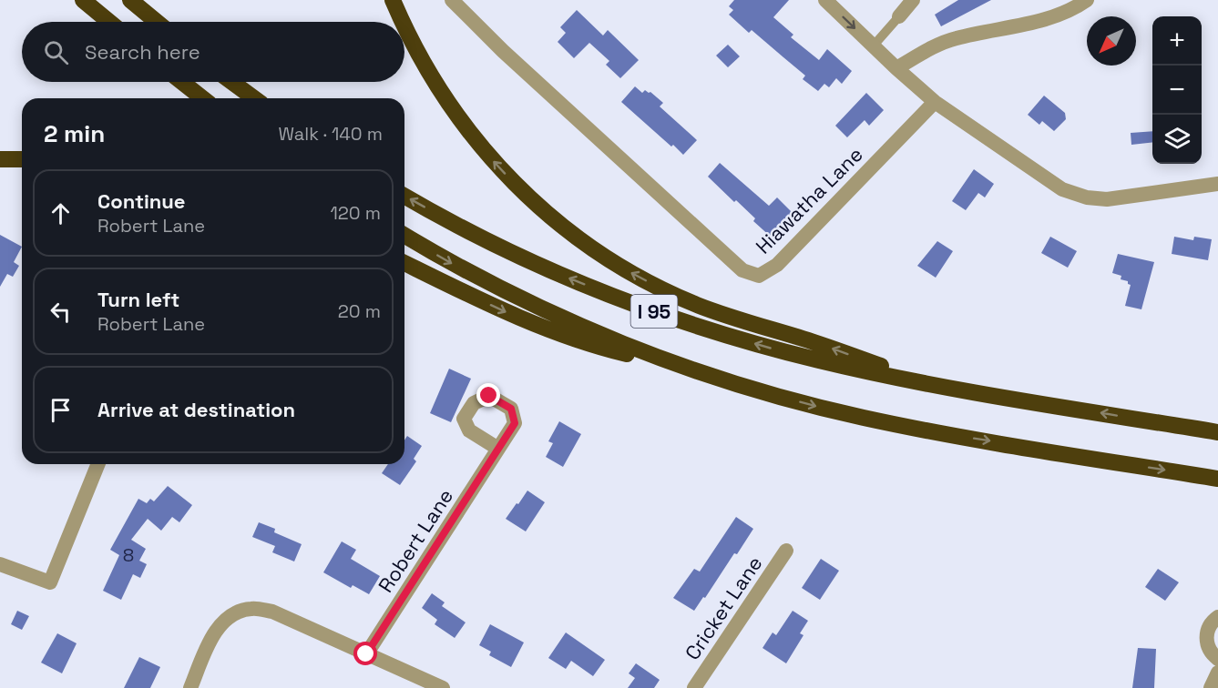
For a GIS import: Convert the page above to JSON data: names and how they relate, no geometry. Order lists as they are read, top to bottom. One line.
{"streets":{"highway":["I 95"],"street":["Hiawatha Lane","Robert Lane","Cricket Lane"]},"house_numbers":["8"],"north":"bottom left","page":{"map_buttons":["+","−"],"search":"Search here","heading":["2 min","Walk · 140 m"],"list":[["Continue","Robert Lane","120 m"],["Turn left","Robert Lane","20 m"],"Arrive at destination"]}}
